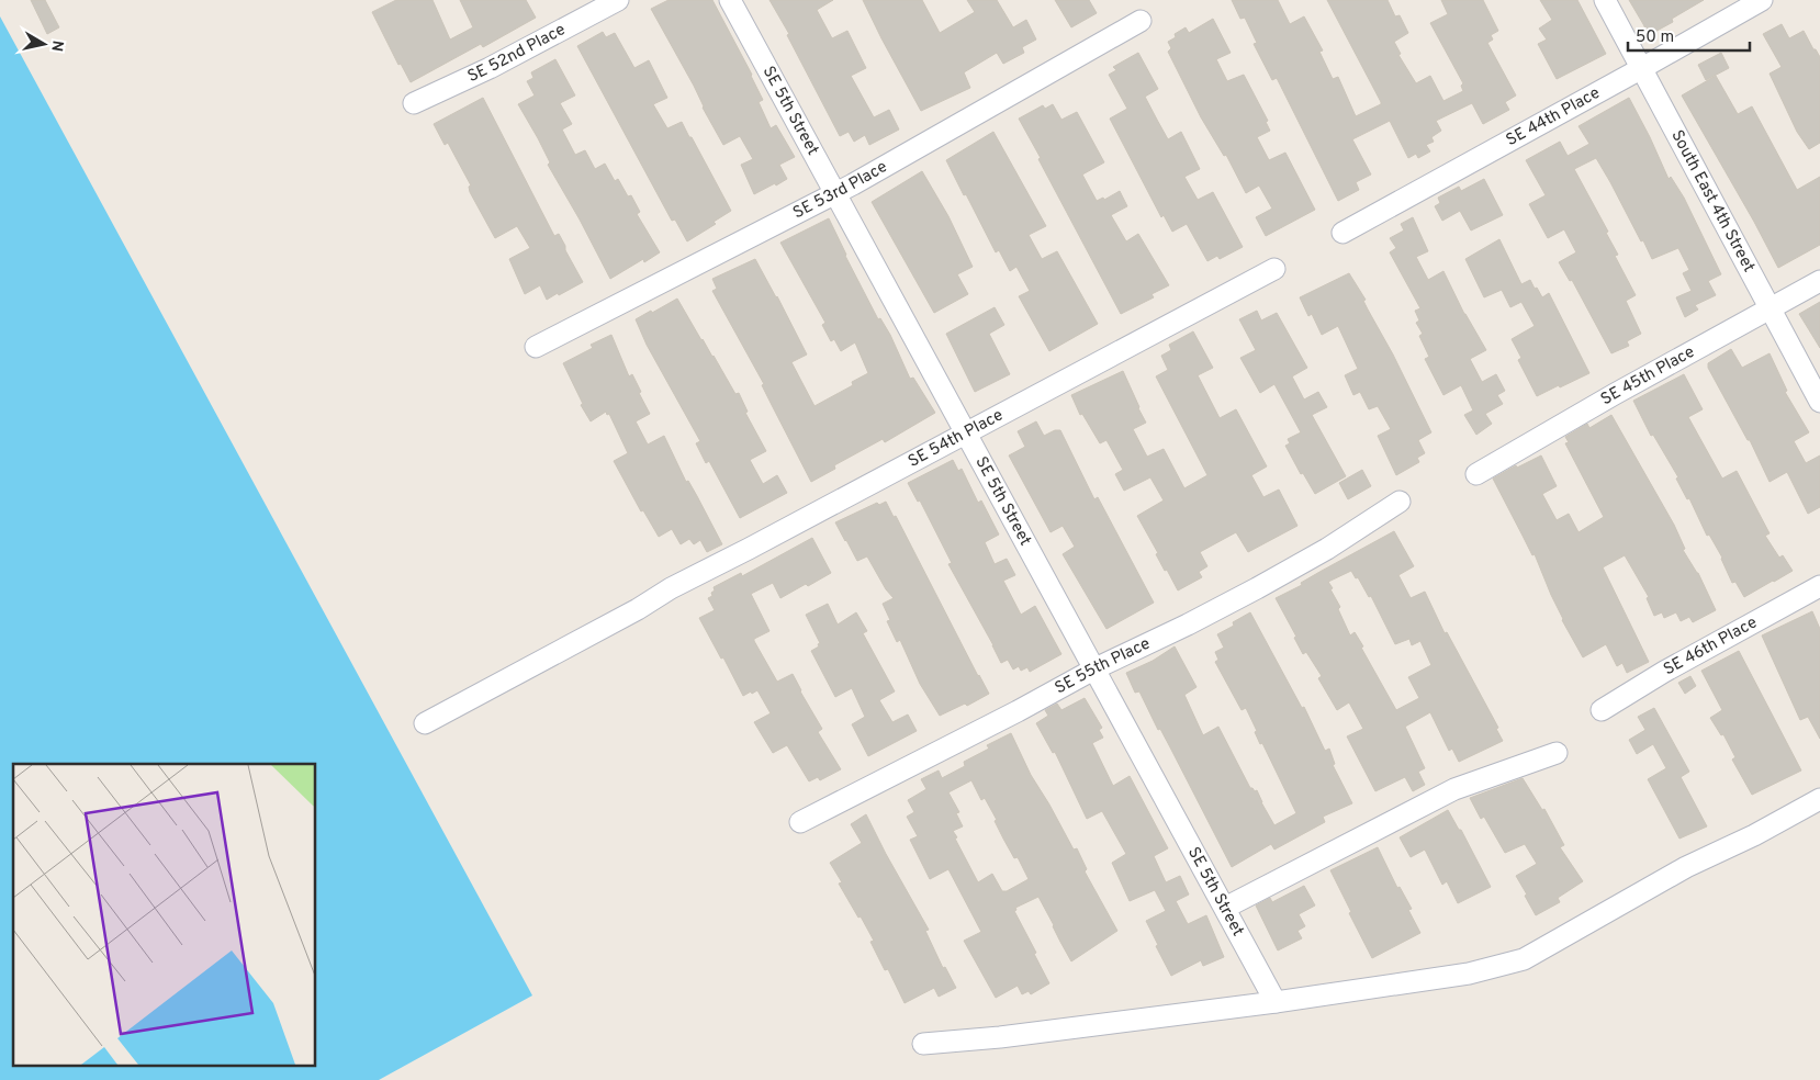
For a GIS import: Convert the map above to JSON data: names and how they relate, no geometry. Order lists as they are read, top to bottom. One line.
{"streets":{"street":["SE 52nd Place","SE 5th Street","SE 44th Place","SE 53rd Place","South East 4th Street","SE 45th Place","SE 54th Place","SE 46th Place","SE 55th Place"]},"crossings":[["SE 5th Street","SE 53rd Place"],["SE 5th Street","SE 54th Place"],["SE 5th Street","SE 55th Place"],["SE 44th Place","South East 4th Street"],["South East 4th Street","SE 45th Place"]],"scale_bar":"50 m","north":"right"}
